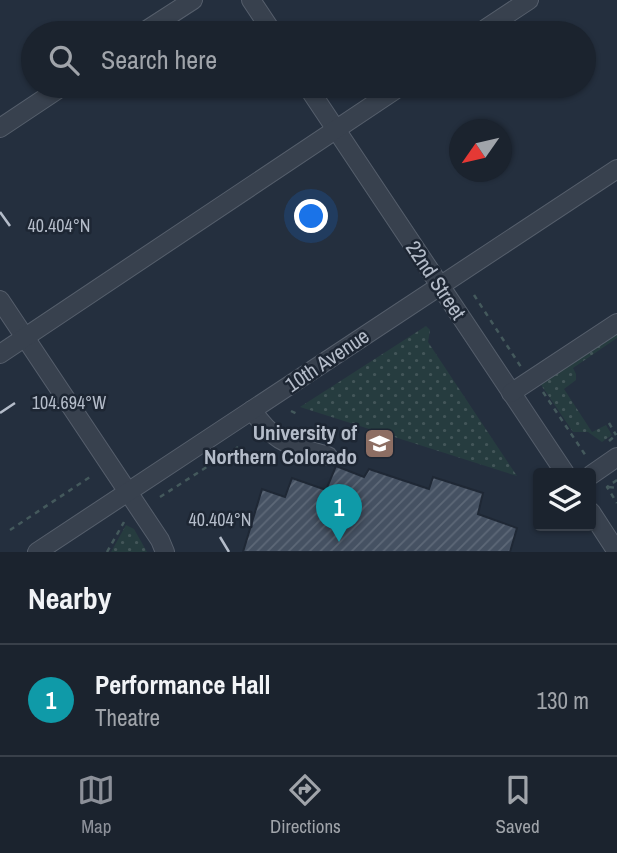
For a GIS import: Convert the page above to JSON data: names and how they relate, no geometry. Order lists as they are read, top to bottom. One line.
{"streets":{"street":["22nd Street","10th Avenue"]},"crossings":[["22nd Street","10th Avenue"]],"places":{"school or university":["University of Northern Colorado"]},"north":"bottom left","page":{"search":"Search here","pins":"1","heading":"Nearby","list":[{"mark":"1","name":"Performance Hall","note":"Theatre","value":"130 m"}],"nav":["Map","Directions","Saved"]},"coordinates":["40.404°N","104.694°W"]}
